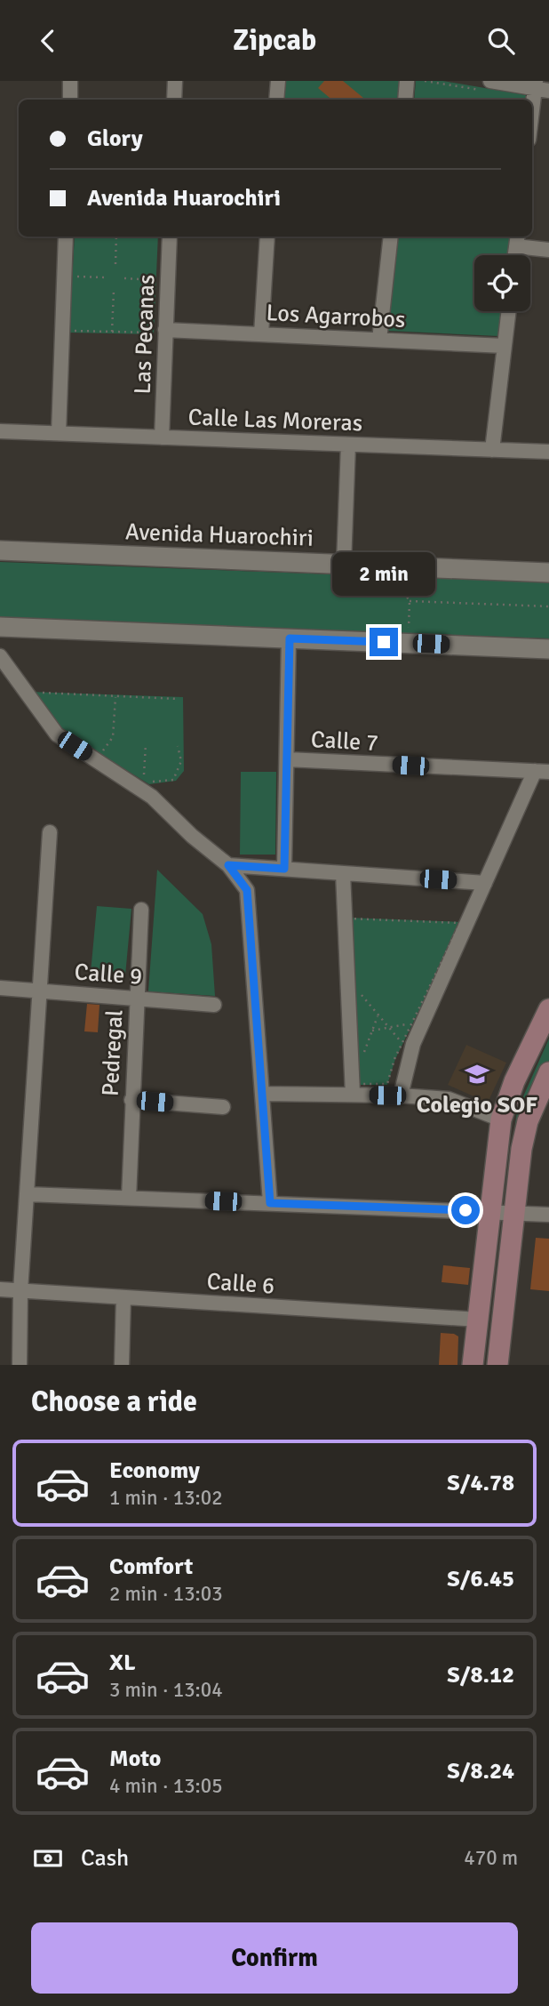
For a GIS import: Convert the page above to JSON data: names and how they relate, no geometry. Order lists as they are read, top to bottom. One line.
{"streets":{"street":["Los Agarrobos","Las Pecanas","Calle Las Moreras","Avenida Huarochiri","Calle 7","Calle 9","Pedregal","Calle 6"]},"crossings":[["Los Agarrobos","Las Pecanas"],["Las Pecanas","Calle Las Moreras"],["Calle 9","Pedregal"]],"places":{"school or university":["Colegio SOF"]},"page":{"header":"Zipcab","banner":["Glory","Avenida Huarochiri"],"bubble":"2 min","heading":"Choose a ride","list":[{"name":"Economy","note":"1 min · 13:02","value":"S/4.78"},{"name":"Comfort","note":"2 min · 13:03","value":"S/6.45"},{"name":"XL","note":"3 min · 13:04","value":"S/8.12"},{"name":"Moto","note":"4 min · 13:05","value":"S/8.24"}],"pay":["Cash","470 m"],"buttons":"Confirm"}}
